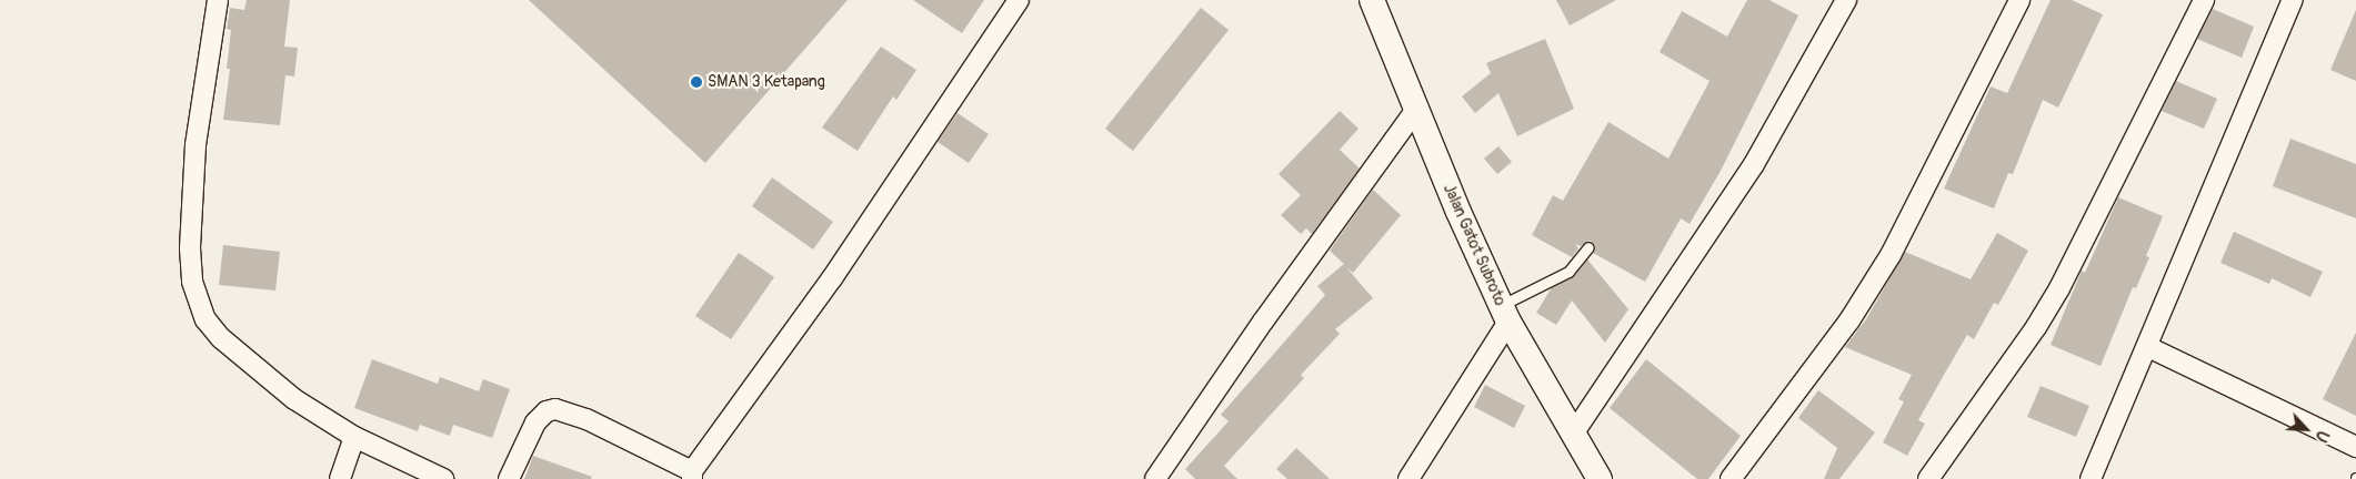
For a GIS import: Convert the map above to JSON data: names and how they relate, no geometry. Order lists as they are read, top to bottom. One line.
{"streets":{"street":["Jalan Gatot Subroto"]},"places":["SMAN 3 Ketapang"],"north":"bottom right"}
